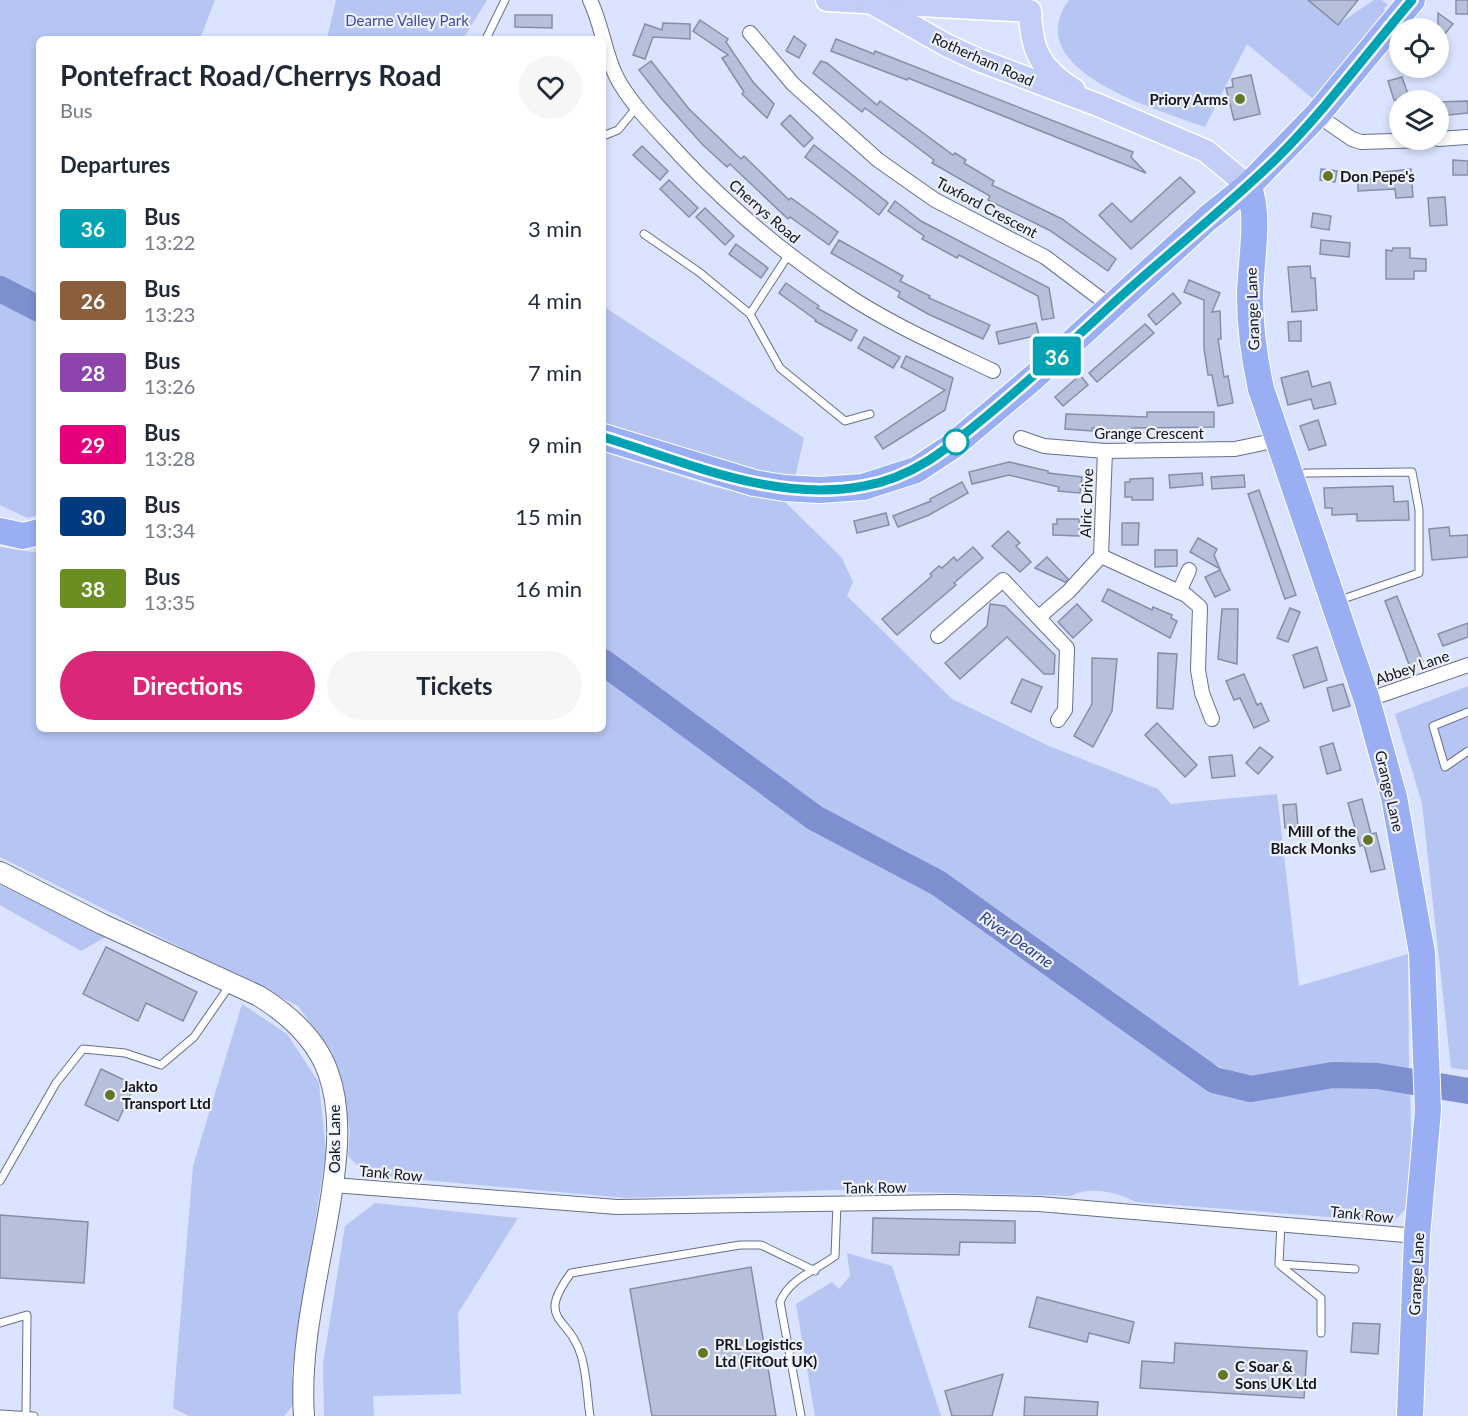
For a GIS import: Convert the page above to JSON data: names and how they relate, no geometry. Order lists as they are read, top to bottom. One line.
{"streets":{"highway":["Grange Lane"],"main road":["Rotherham Road"],"street":["Tuxford Crescent","Cherrys Road","Grange Crescent","Alric Drive","Abbey Lane","Oaks Lane","Tank Row"]},"crossings":[["Rotherham Road","Grange Lane"],["Grange Lane","Grange Crescent"],["Grange Lane","Abbey Lane"],["Grange Lane","Tank Row"],["Grange Crescent","Alric Drive"],["Oaks Lane","Tank Row"]],"water":["River Dearne"],"parks":["Dearne Valley Park"],"places":["Priory Arms","Don Pepe's","Mill of the Black Monks","Jakto Transport Ltd","PRL Logistics Ltd (FitOut UK)","C Soar & Sons UK Ltd"],"lines":["bus line 36"],"page":{"on_map":"36","heading":[["Pontefract Road/Cherrys Road","Bus"],"Departures"],"list":[{"mark":"36","name":"Bus","note":"13:22","value":"3 min"},{"mark":"26","name":"Bus","note":"13:23","value":"4 min"},{"mark":"28","name":"Bus","note":"13:26","value":"7 min"},{"mark":"29","name":"Bus","note":"13:28","value":"9 min"},{"mark":"30","name":"Bus","note":"13:34","value":"15 min"},{"mark":"38","name":"Bus","note":"13:35","value":"16 min"}],"buttons":["Directions","Tickets"]}}
